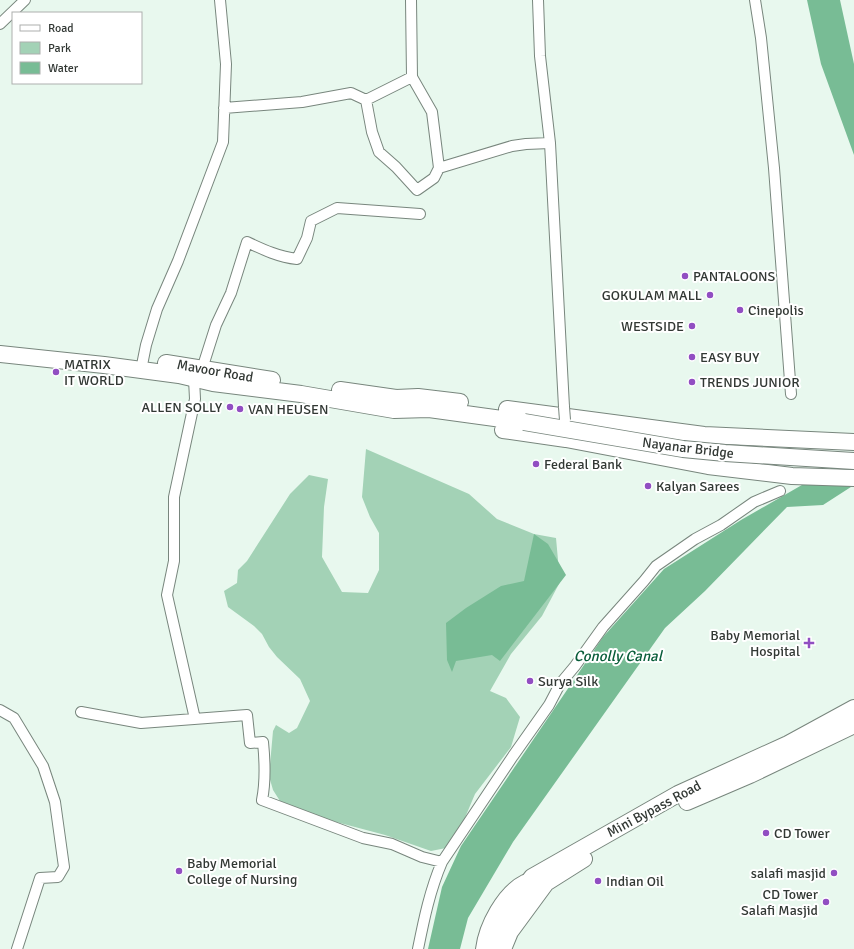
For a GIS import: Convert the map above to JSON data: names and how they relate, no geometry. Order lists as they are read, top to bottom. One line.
{"streets":{"main road":["Mavoor Road","Nayanar Bridge","Mini Bypass Road"]},"crossings":[["Mavoor Road","Nayanar Bridge"]],"water":["Conolly Canal"],"places":{"other":["PANTALOONS","GOKULAM MALL","Cinepolis","WESTSIDE","EASY BUY","MATRIX IT WORLD","TRENDS JUNIOR","ALLEN SOLLY","VAN HEUSEN","Federal Bank","Kalyan Sarees","Surya Silk","CD Tower","Baby Memorial College of Nursing","salafi masjid","Indian Oil","CD Tower Salafi Masjid"],"health":["Baby Memorial Hospital"]},"legend":["Road","Park","Water"]}
